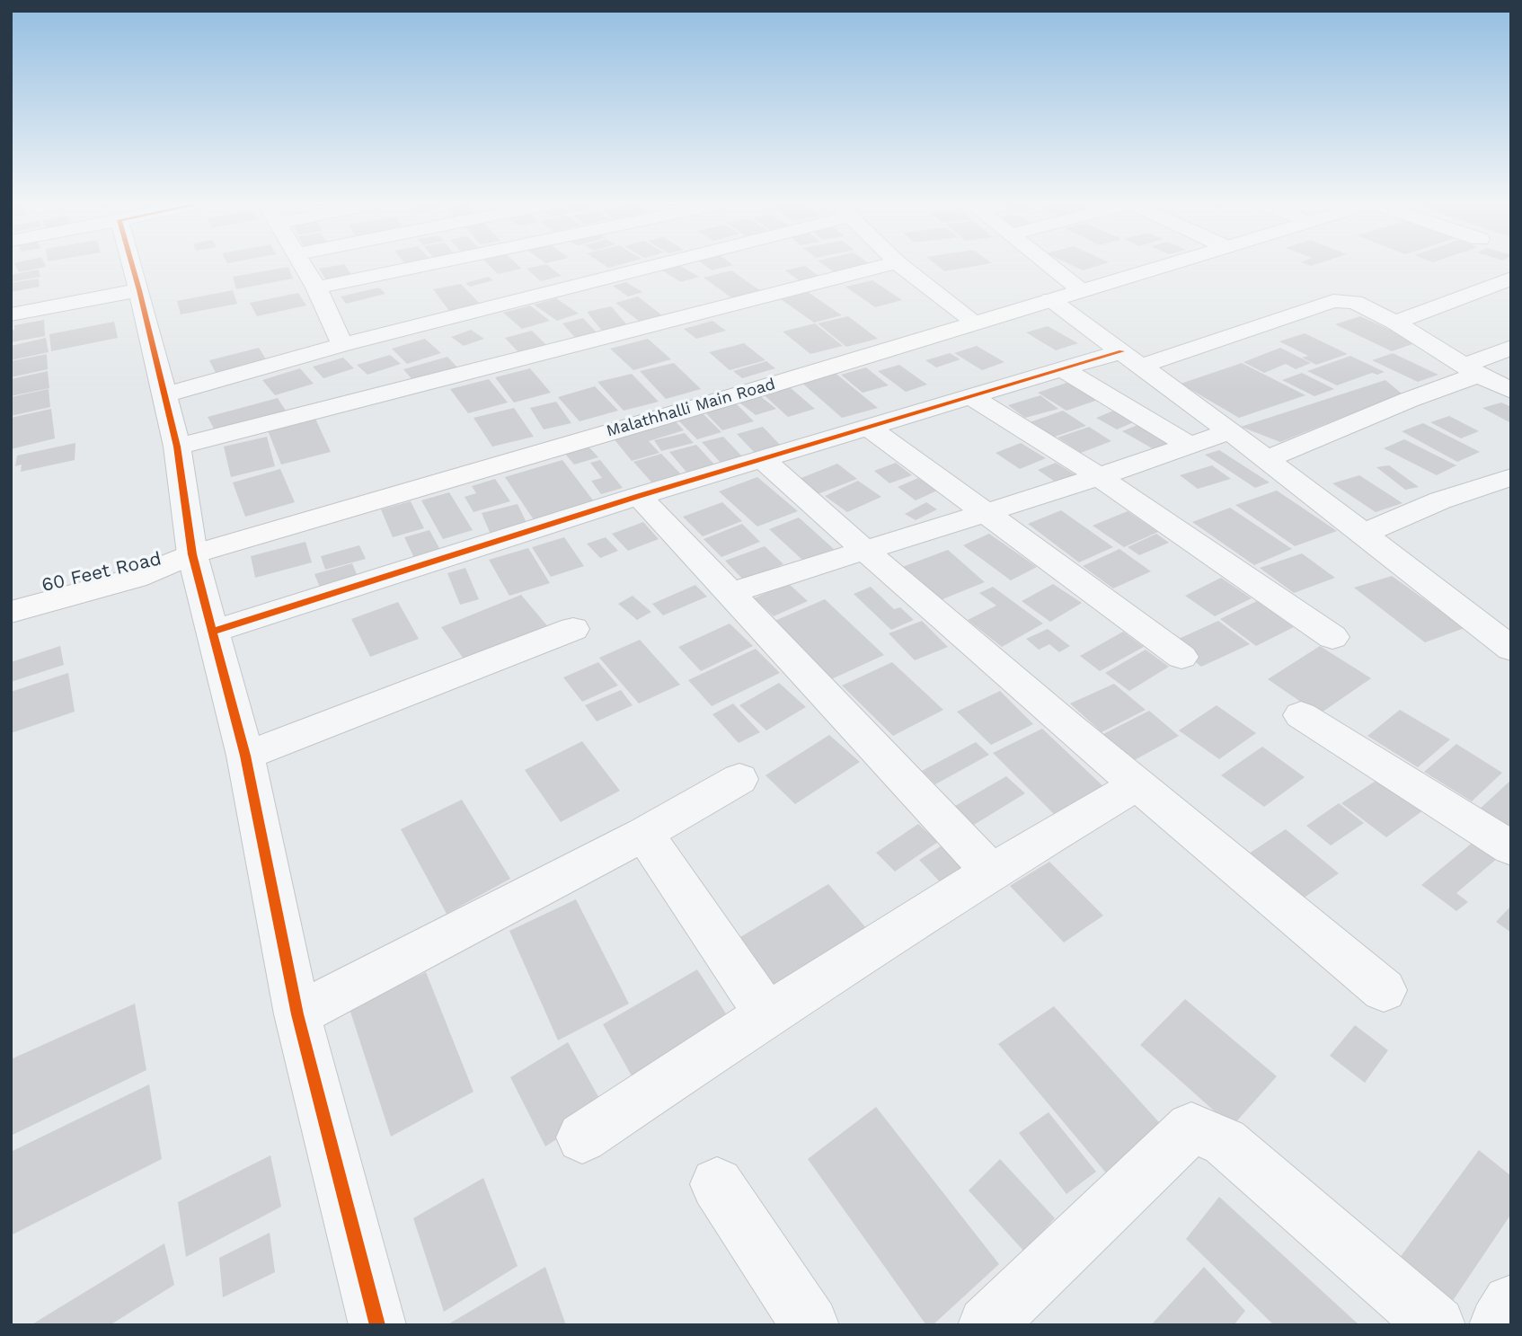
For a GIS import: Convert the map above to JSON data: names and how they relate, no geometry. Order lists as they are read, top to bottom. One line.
{"streets":{"main road":["Malathhalli Main Road","60 Feet Road"]},"crossings":[["Malathhalli Main Road","60 Feet Road"]]}
